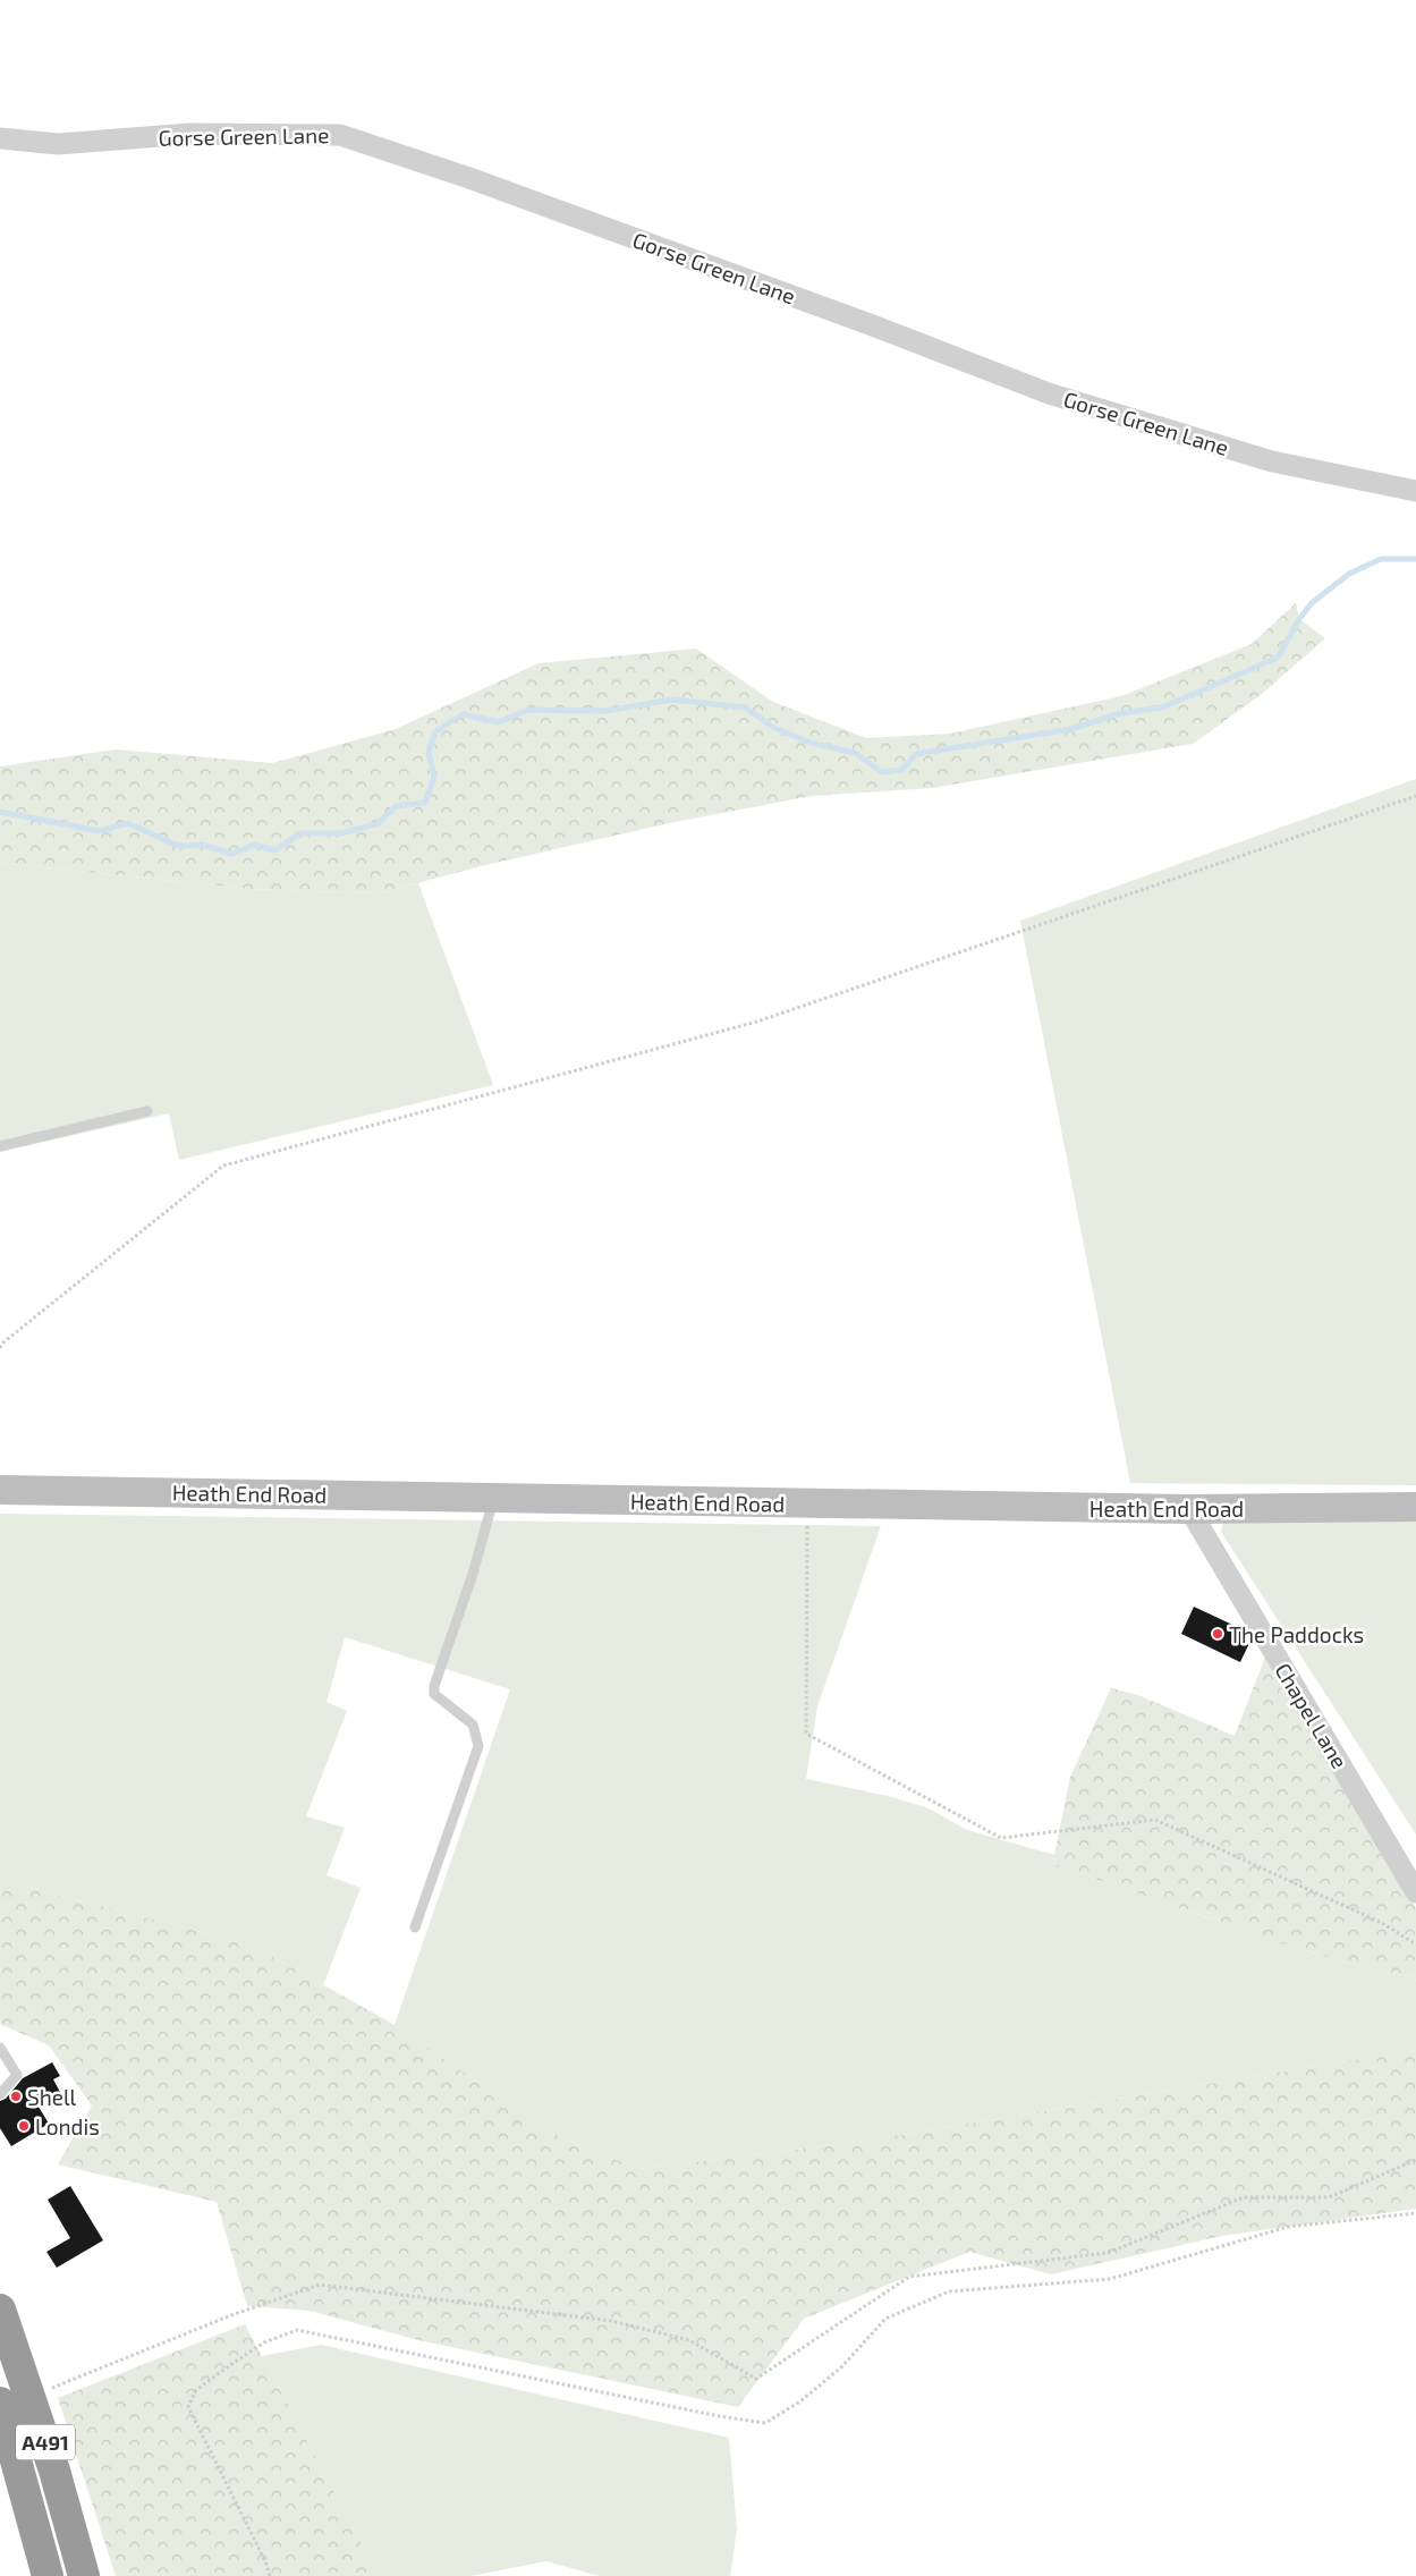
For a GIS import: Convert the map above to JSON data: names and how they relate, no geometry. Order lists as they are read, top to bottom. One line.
{"streets":{"highway":["A491"],"street":["Gorse Green Lane","Heath End Road","Chapel Lane"]},"crossings":[["Heath End Road","Chapel Lane"]],"places":["The Paddocks","Shell","Londis"]}
